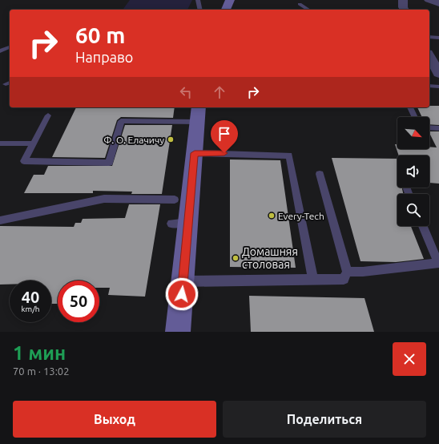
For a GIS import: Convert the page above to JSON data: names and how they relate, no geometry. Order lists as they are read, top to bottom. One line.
{"places":["Ф. О. Елачичу","Every-Tech","Домашняя столовая"],"north":"bottom right","page":{"turn":["60 m","Направо"],"speed":"40 km/h","limit":"50","heading":["1 мин","70 m · 13:02"],"buttons":["Выход","Поделиться"]}}
